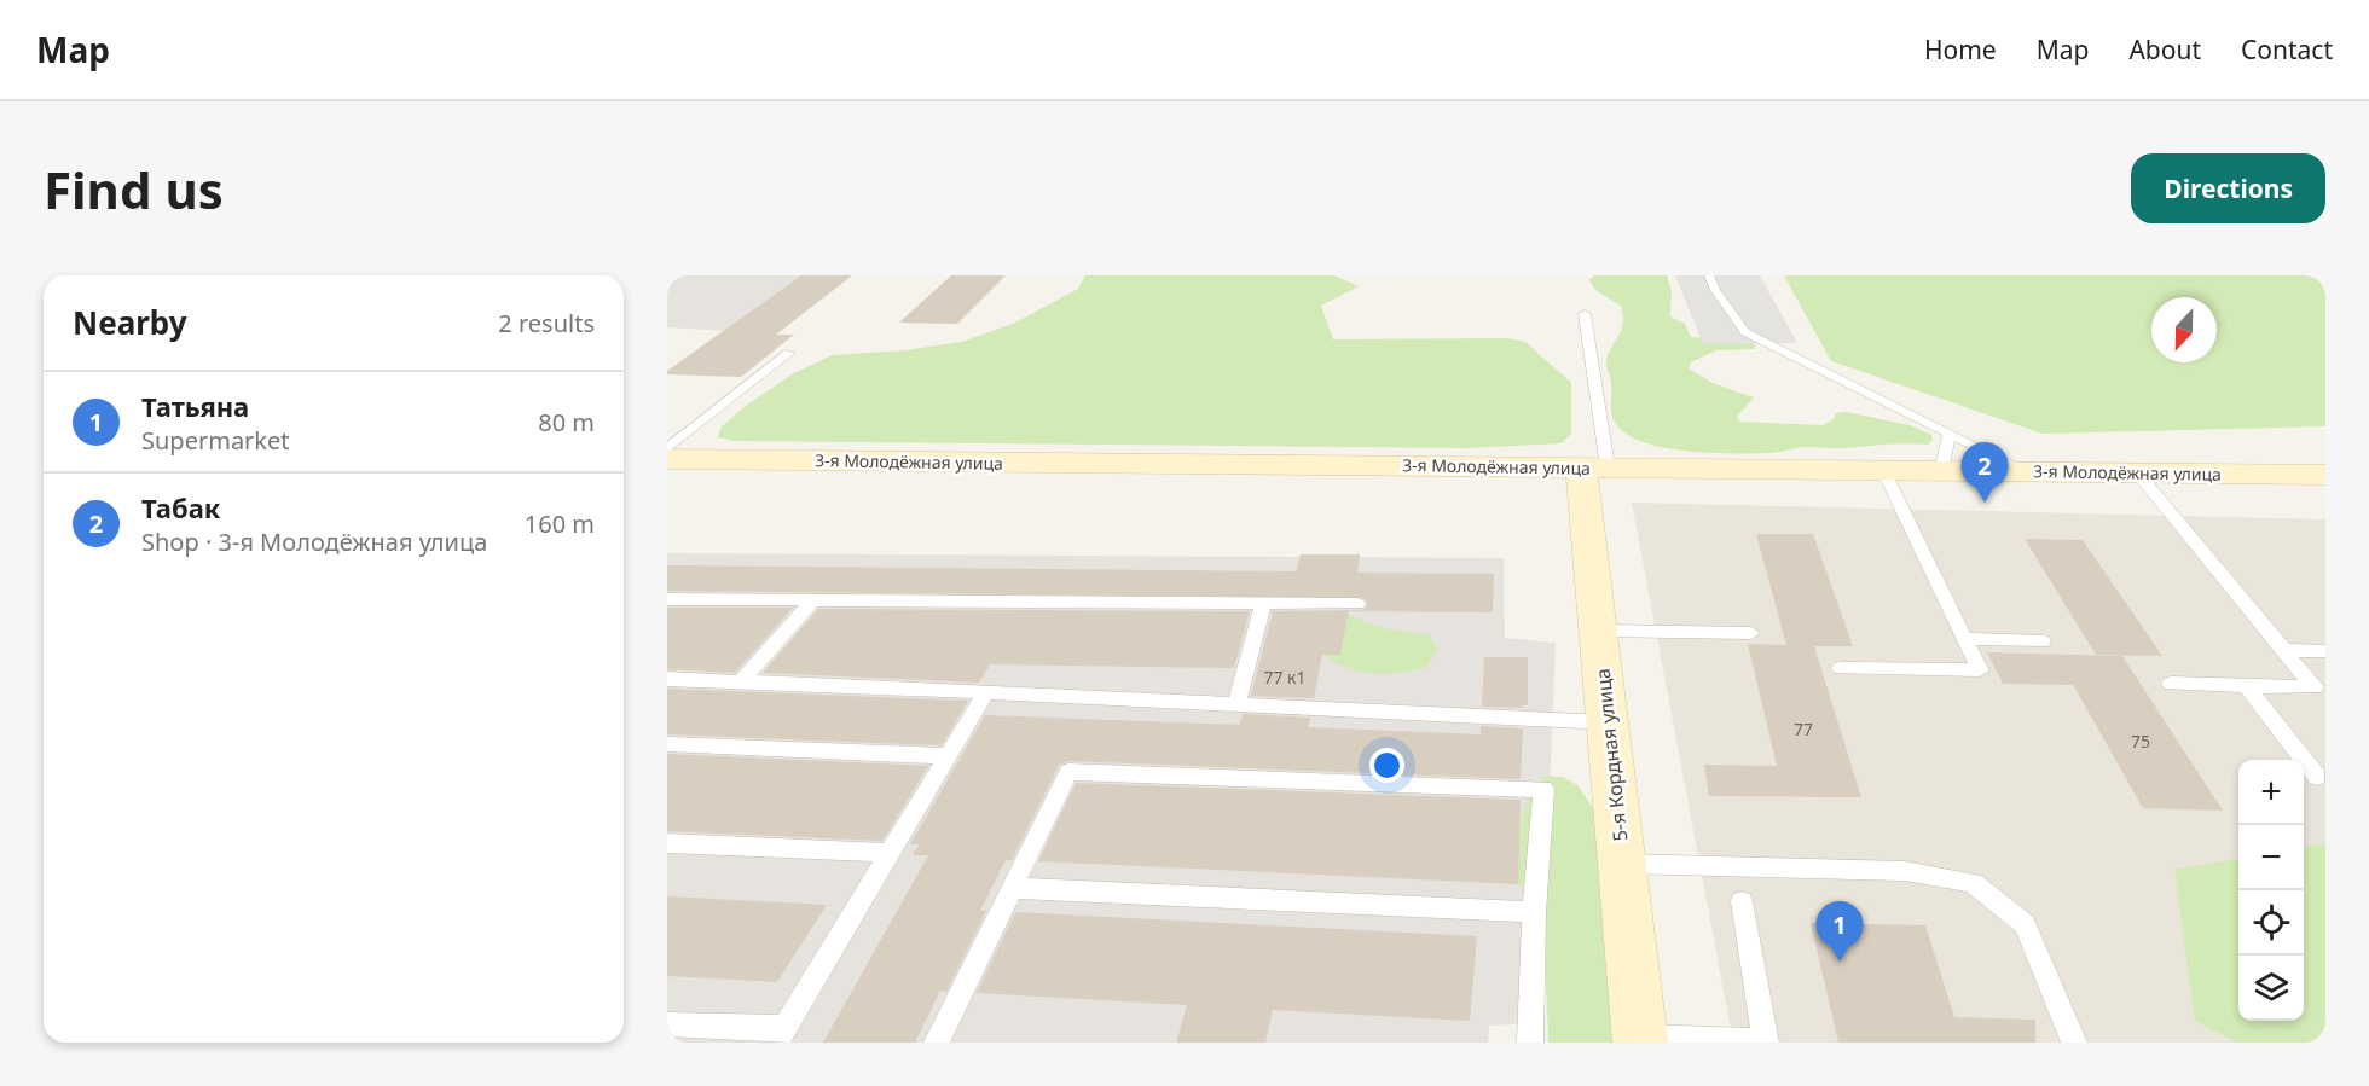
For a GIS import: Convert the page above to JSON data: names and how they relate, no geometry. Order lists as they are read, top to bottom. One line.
{"streets":{"main road":["3-я Молодёжная улица","5-я Кордная улица"]},"crossings":[["3-я Молодёжная улица","5-я Кордная улица"]],"house_numbers":["77 к1","77","75"],"north":"bottom","page":{"header":"Map","nav":["Home","Map","About","Contact"],"buttons":"Directions","title":"Find us","heading":["Nearby","2 results"],"list":[{"mark":"1","name":"Татьяна","note":"Supermarket","value":"80 m"},{"mark":"2","name":"Табак","note":"Shop · 3-я Молодёжная улица","value":"160 m"}],"pins":["2","1"],"map_buttons":["+","−"]}}
